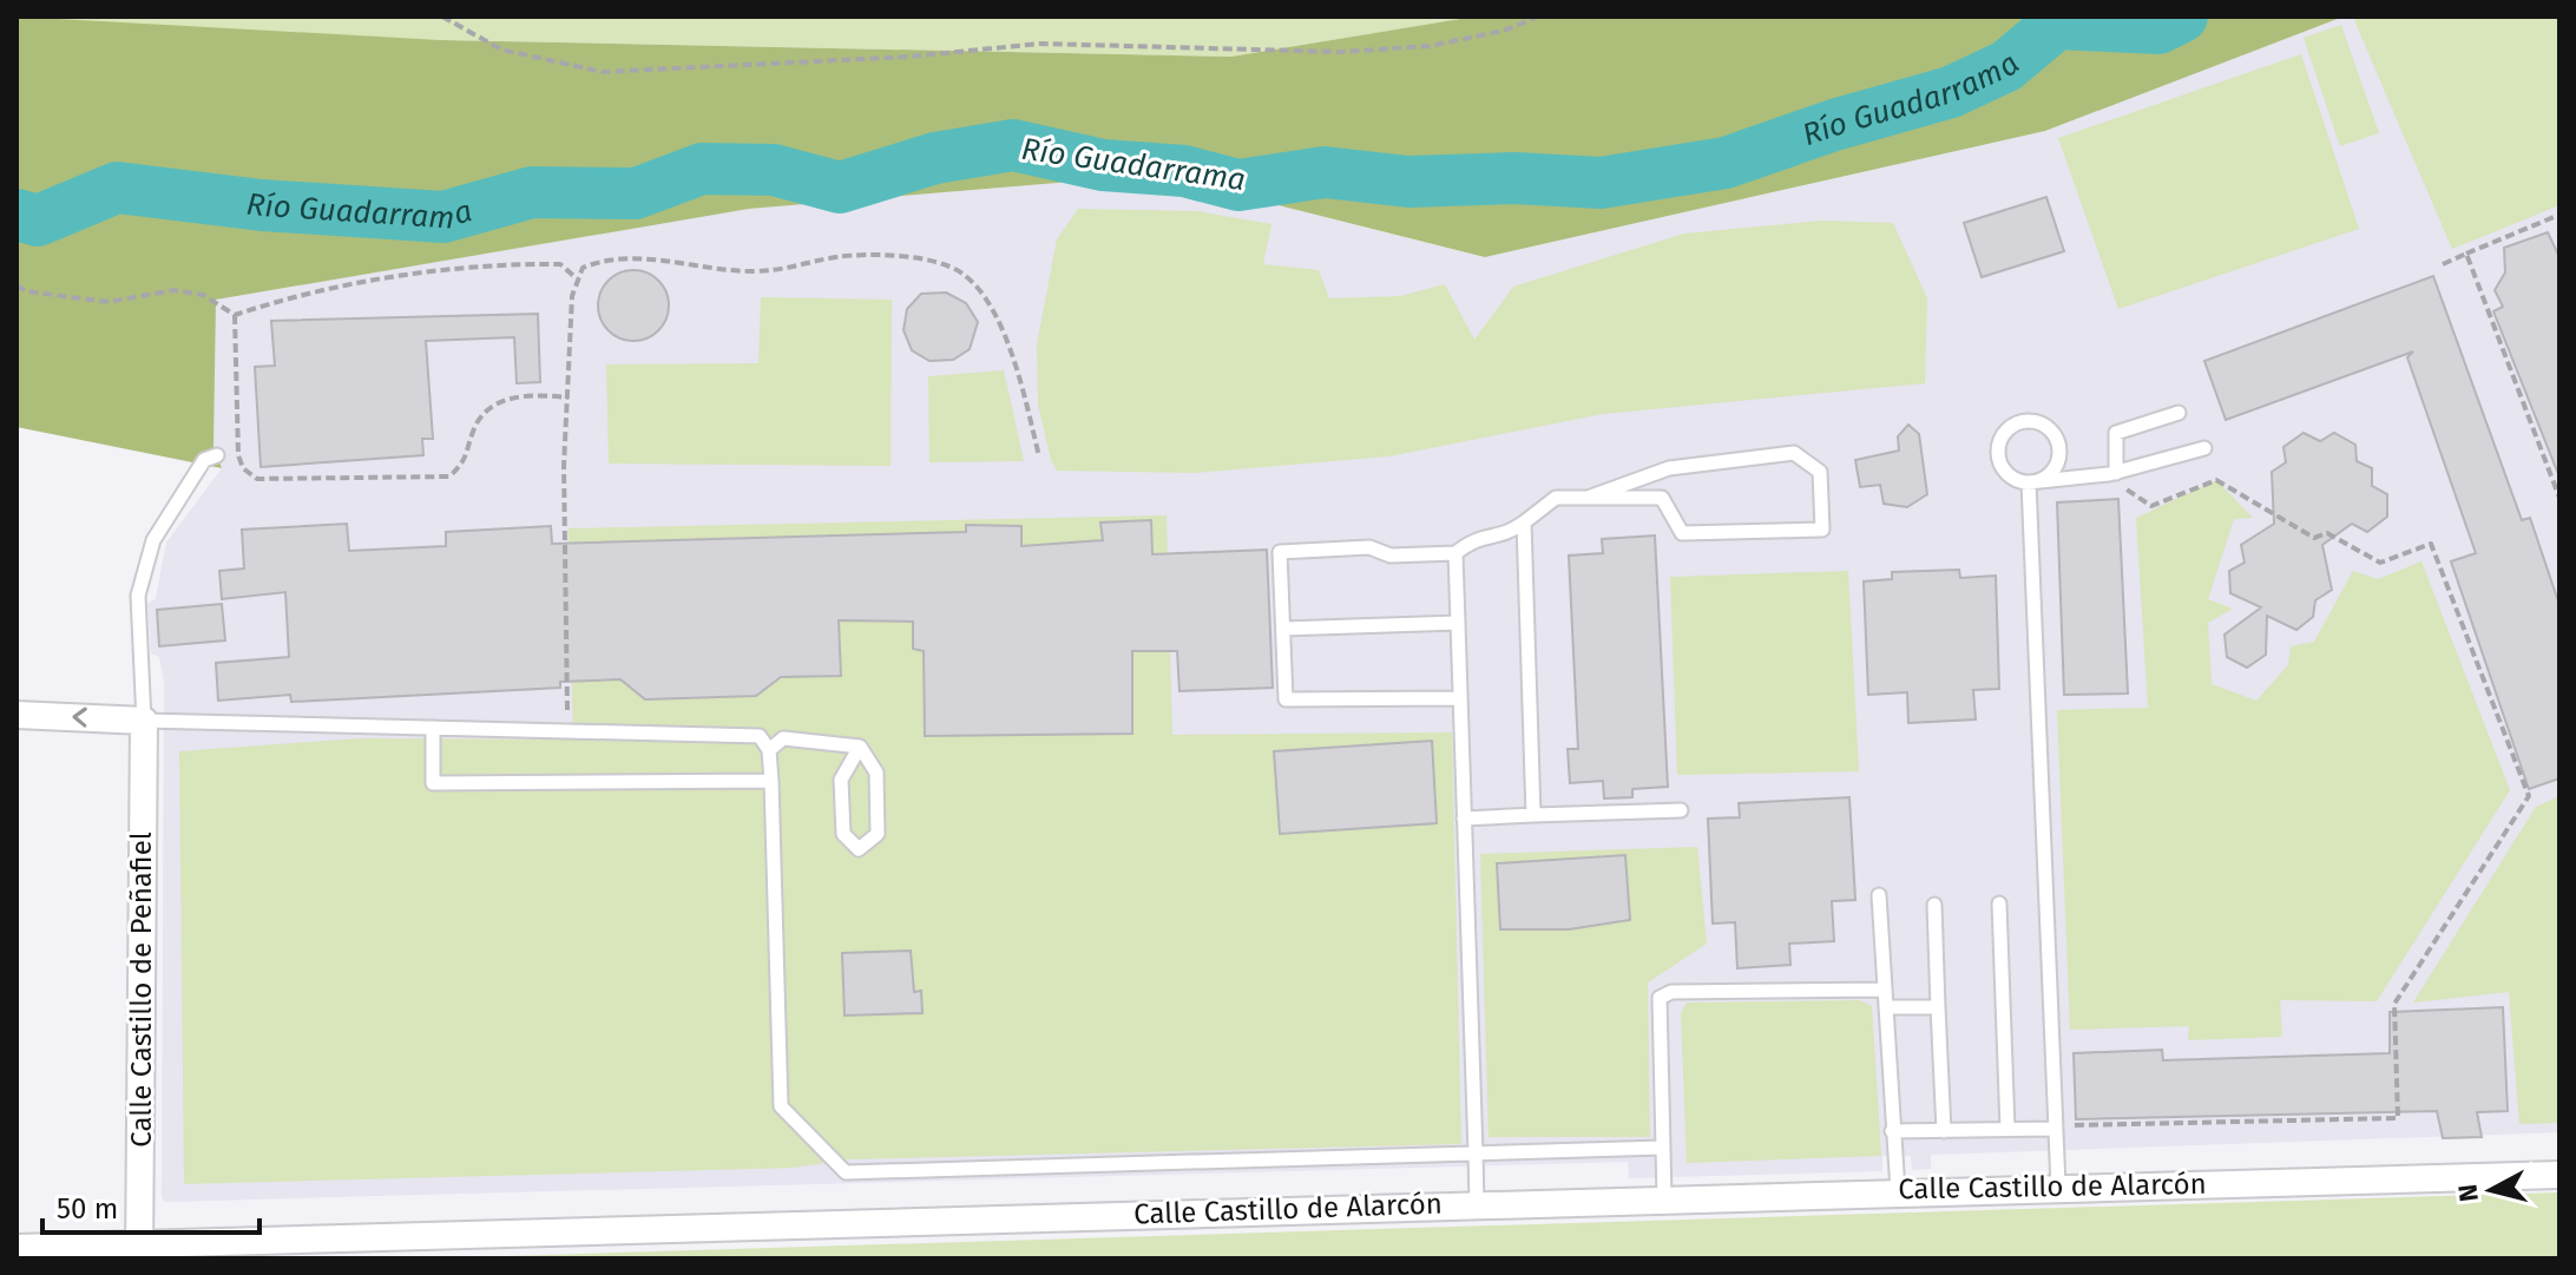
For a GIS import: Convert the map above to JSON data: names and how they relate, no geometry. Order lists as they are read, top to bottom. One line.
{"streets":{"street":["Calle Castillo de Peñafiel","Calle Castillo de Alarcón"]},"crossings":[["Calle Castillo de Peñafiel","Calle Castillo de Alarcón"]],"water":["Río Guadarrama"],"scale_bar":"50 m","north":"left"}
